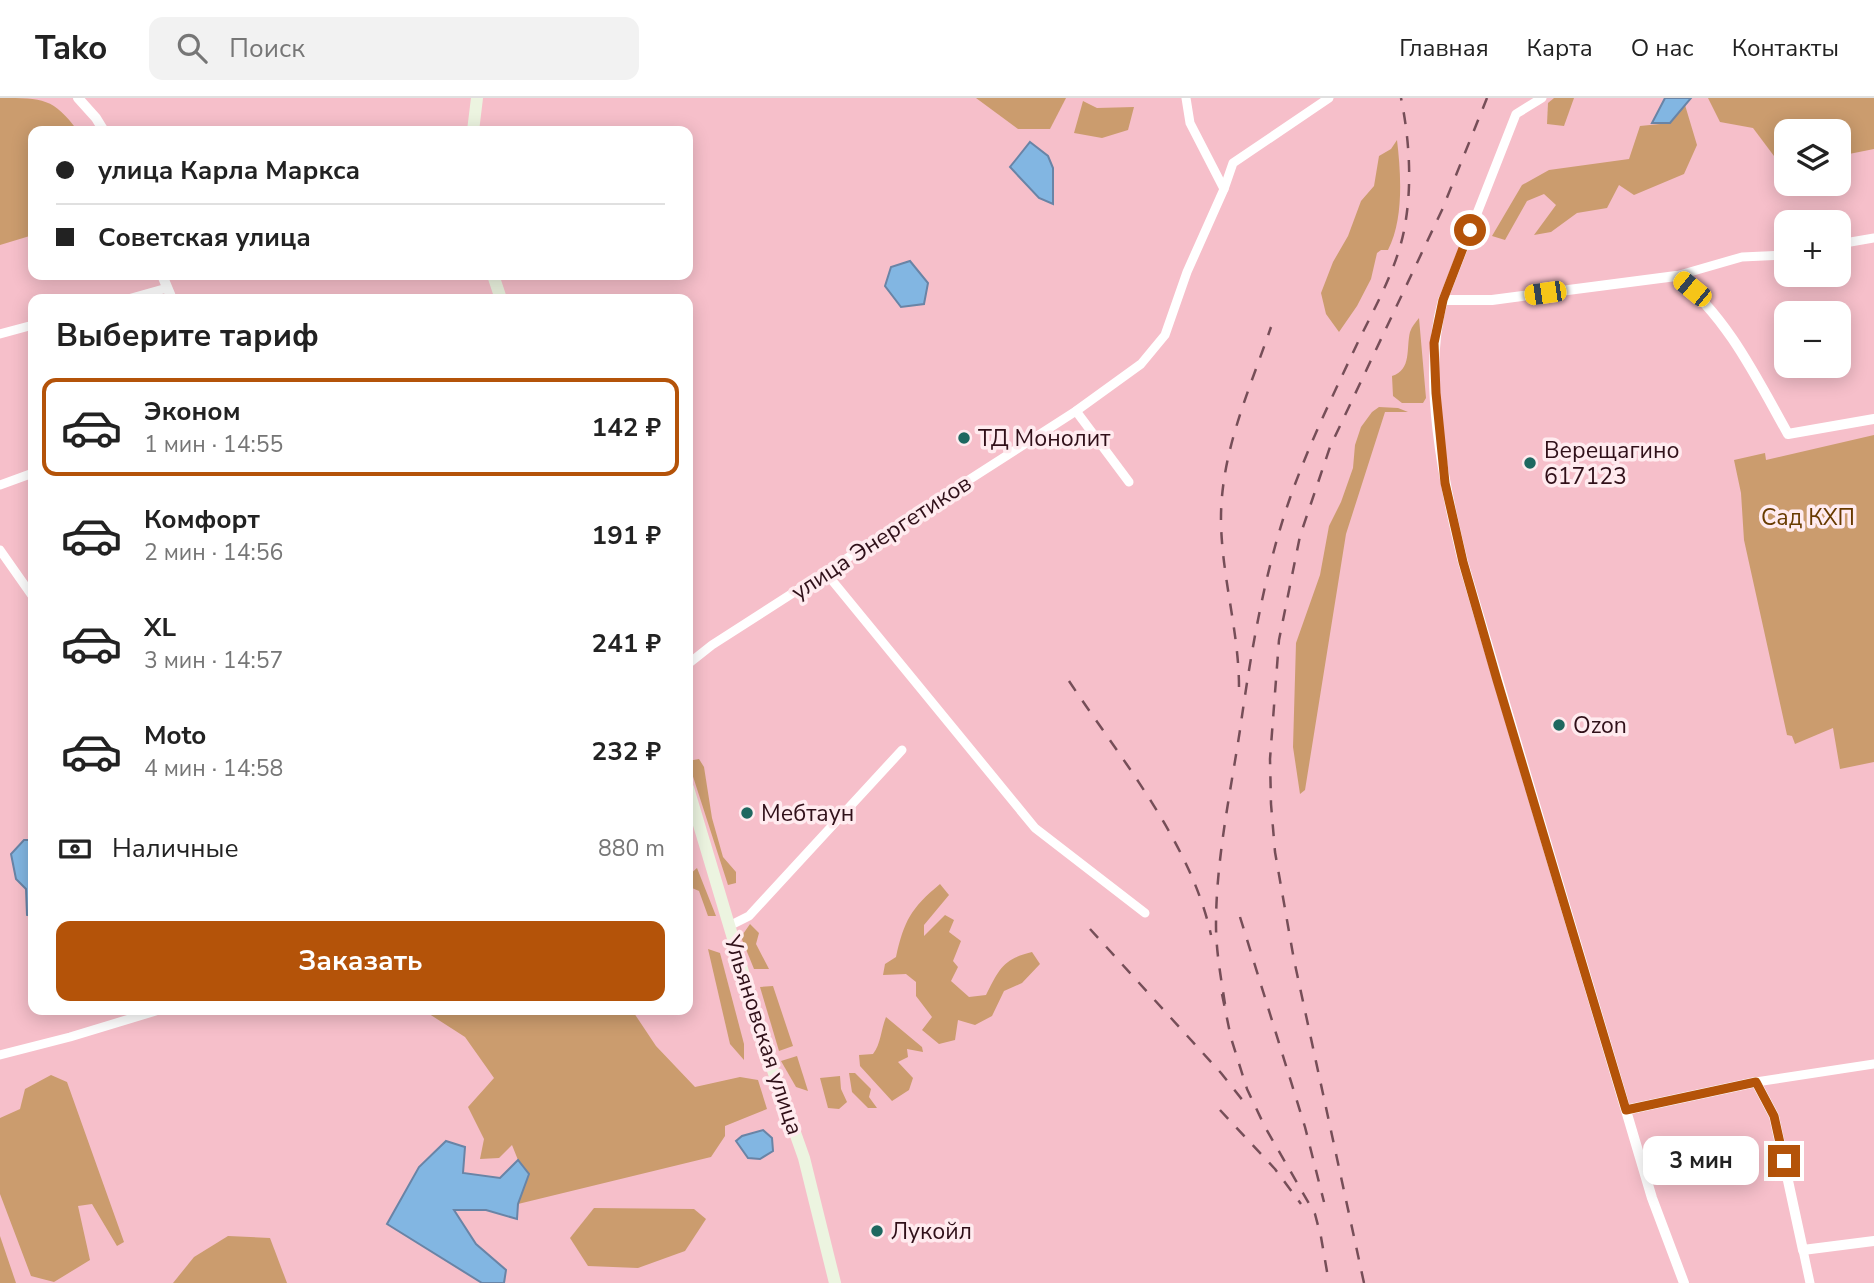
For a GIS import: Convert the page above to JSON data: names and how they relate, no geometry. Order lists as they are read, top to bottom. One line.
{"streets":{"main road":["Ульяновская улица"],"street":["улица Энергетиков"]},"parks":["Сад КХП"],"places":["ТД Монолит","Верещагино 617123","Ozon","Мебтаун","Лукойл"],"page":{"header":"Tako","search":"Поиск","nav":["Главная","Карта","О нас","Контакты"],"map_buttons":["+","−"],"banner":["улица Карла Маркса","Советская улица"],"heading":"Выберите тариф","list":[{"name":"Эконом","note":"1 мин · 14:55","value":"142 ₽"},{"name":"Комфорт","note":"2 мин · 14:56","value":"191 ₽"},{"name":"XL","note":"3 мин · 14:57","value":"241 ₽"},{"name":"Moto","note":"4 мин · 14:58","value":"232 ₽"}],"pay":["Наличные","880 m"],"buttons":"Заказать","bubble":"3 мин"}}
